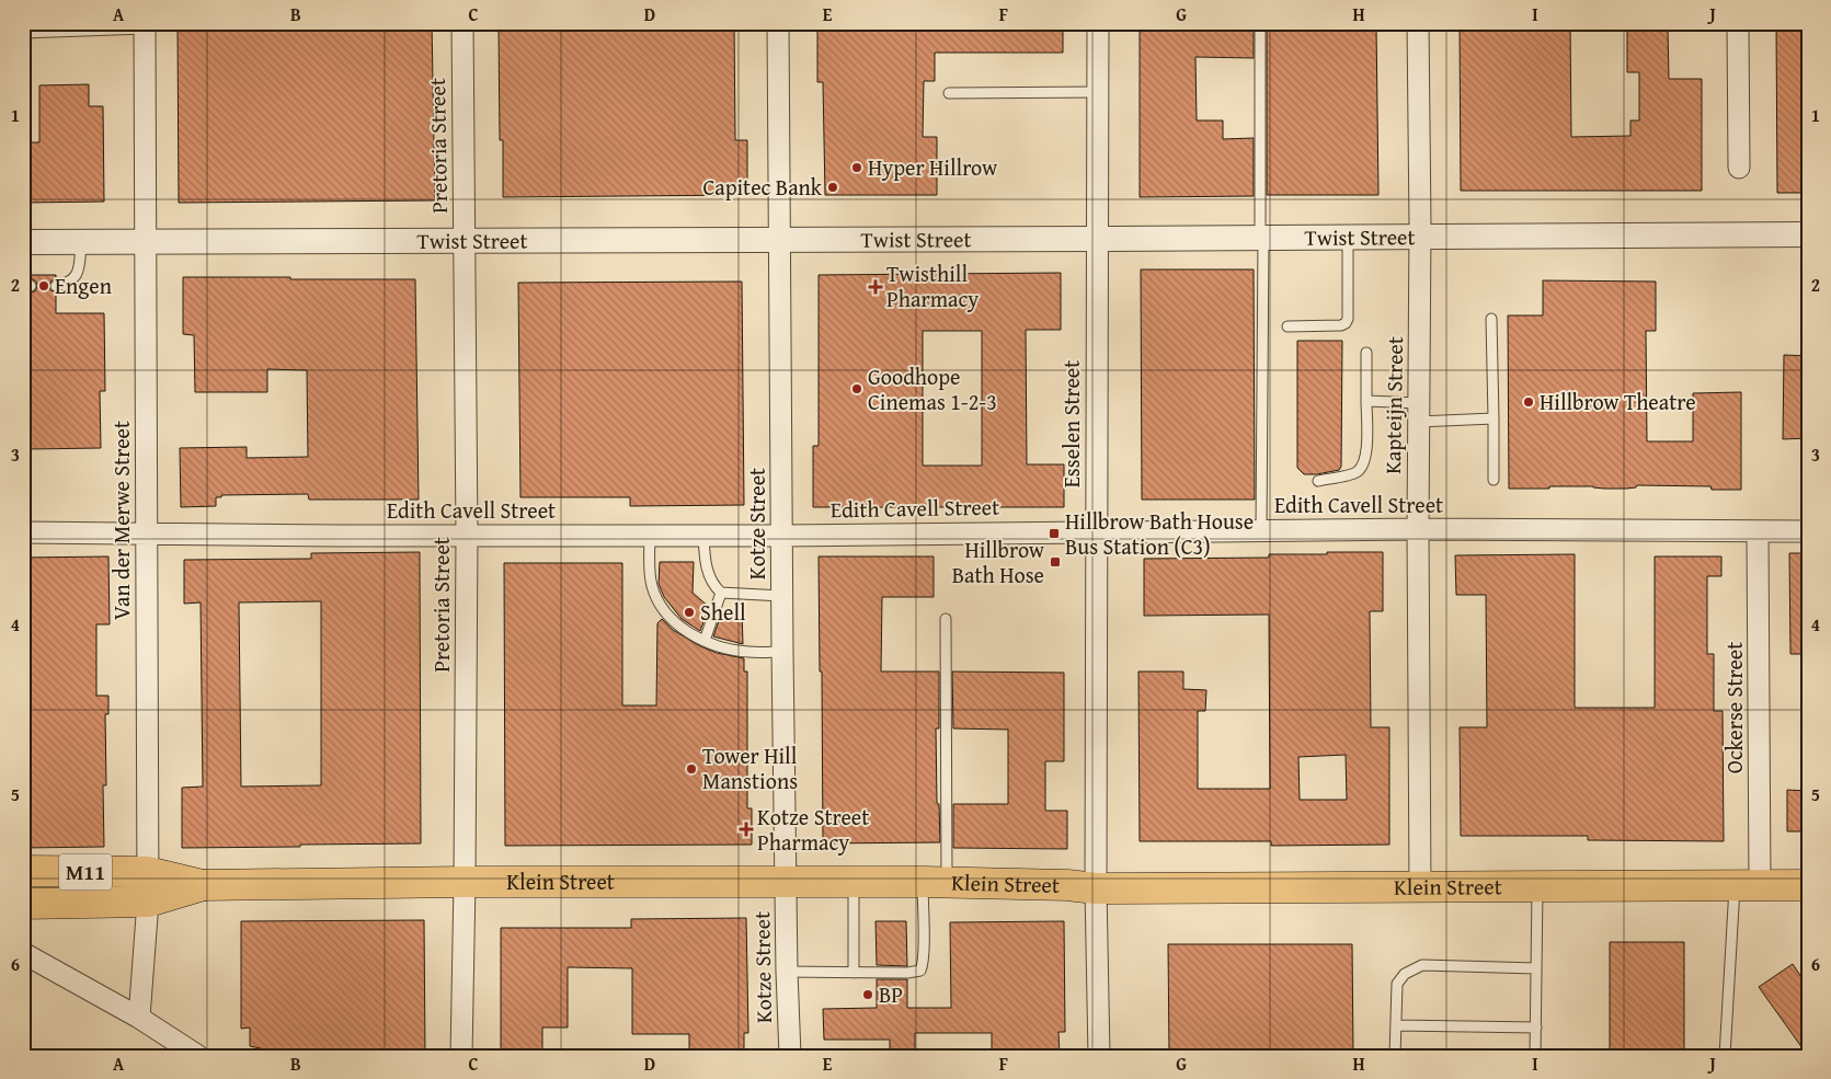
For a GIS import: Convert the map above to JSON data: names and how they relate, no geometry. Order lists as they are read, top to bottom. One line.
{"streets":{"main road":["M11","Klein Street"],"street":["Pretoria Street","Twist Street","Kapteijn Street","Esselen Street","Edith Cavell Street","Van der Merwe Street","Kotze Street","Ockerse Street"]},"crossings":[["Pretoria Street","Twist Street"],["Pretoria Street","Edith Cavell Street"],["Pretoria Street","Klein Street"],["Twist Street","Kapteijn Street"],["Twist Street","Esselen Street"],["Twist Street","Van der Merwe Street"],["Twist Street","Kotze Street"],["Kapteijn Street","Edith Cavell Street"],["Kapteijn Street","Klein Street"],["Esselen Street","Edith Cavell Street"],["Esselen Street","Klein Street"],["Edith Cavell Street","Van der Merwe Street"],["Edith Cavell Street","Kotze Street"],["Edith Cavell Street","Ockerse Street"],["Van der Merwe Street","M11"],["Van der Merwe Street","Klein Street"],["Kotze Street","Klein Street"],["Ockerse Street","Klein Street"],["M11","Klein Street"]],"places":{"other":["Hyper Hillrow","Capitec Bank","Engen","Goodhope Cinemas 1-2-3","Hillbrow Theatre","Shell","Tower Hill Manstions","BP"],"health":["Twisthill Pharmacy","Kotze Street Pharmacy"],"transit":["Hillbrow Bath House Bus Station (C3)","Hillbrow Bath Hose"]},"grid":{"columns":["A","B","C","D","E","F","G","H","I","J"],"rows":["1","2","3","4","5","6"]}}
